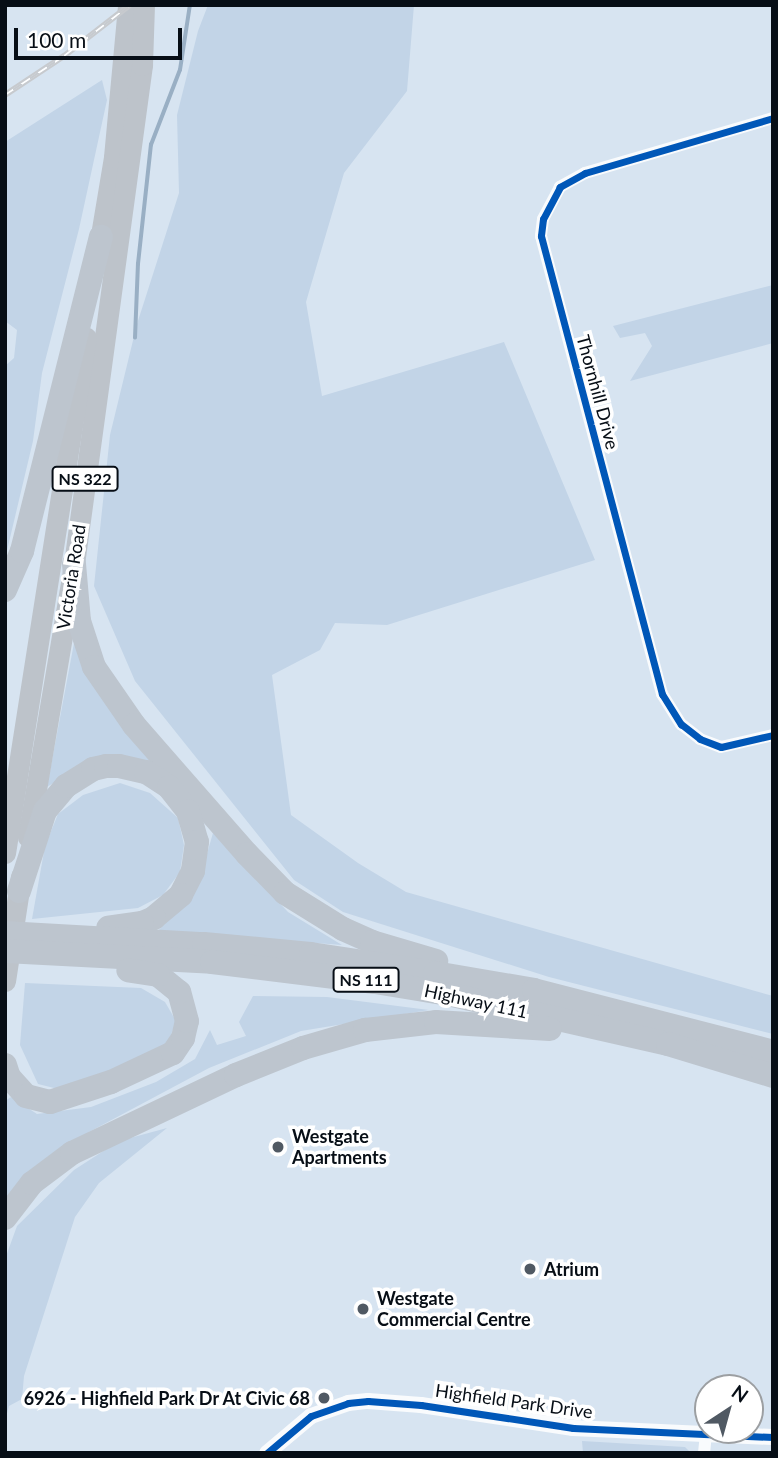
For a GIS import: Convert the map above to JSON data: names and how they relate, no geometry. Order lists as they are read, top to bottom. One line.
{"streets":{"highway":["NS 111","Highway 111"],"main road":["NS 322","Victoria Road"],"street":["Thornhill Drive","Highfield Park Drive"]},"places":["Westgate Apartments","Atrium","Westgate Commercial Centre","6926 - Highfield Park Dr At Civic 68"],"scale_bar":"100 m","north":"top right"}
